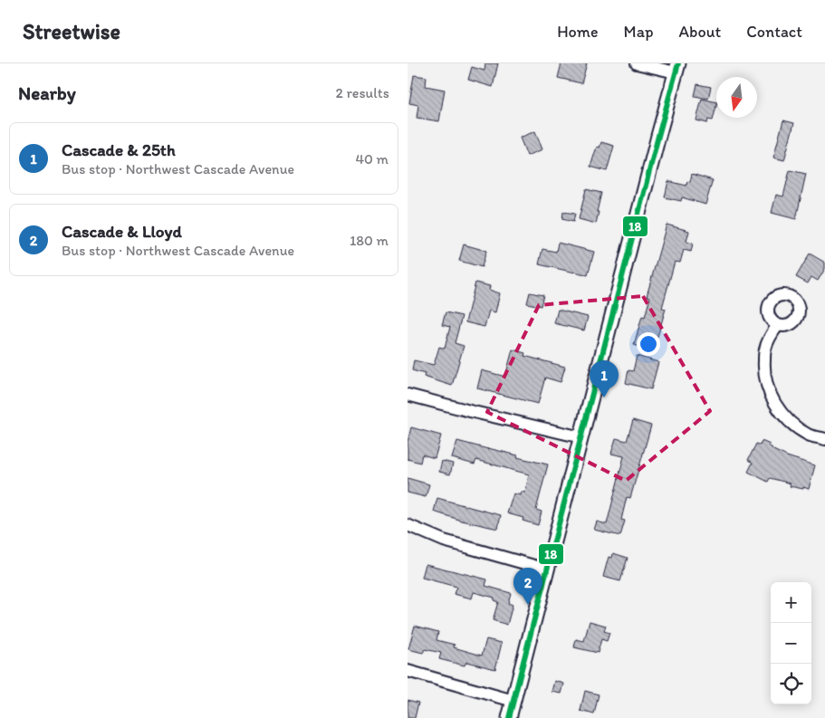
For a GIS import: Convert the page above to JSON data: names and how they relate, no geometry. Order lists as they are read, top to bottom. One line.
{"lines":["transit line 18"],"north":"bottom","page":{"header":"Streetwise","nav":["Home","Map","About","Contact"],"heading":["Nearby","2 results"],"list":[{"mark":"1","name":"Cascade & 25th","note":"Bus stop · Northwest Cascade Avenue","value":"40 m"},{"mark":"2","name":"Cascade & Lloyd","note":"Bus stop · Northwest Cascade Avenue","value":"180 m"}],"pins":["1","2"],"map_buttons":["+","−"]}}
